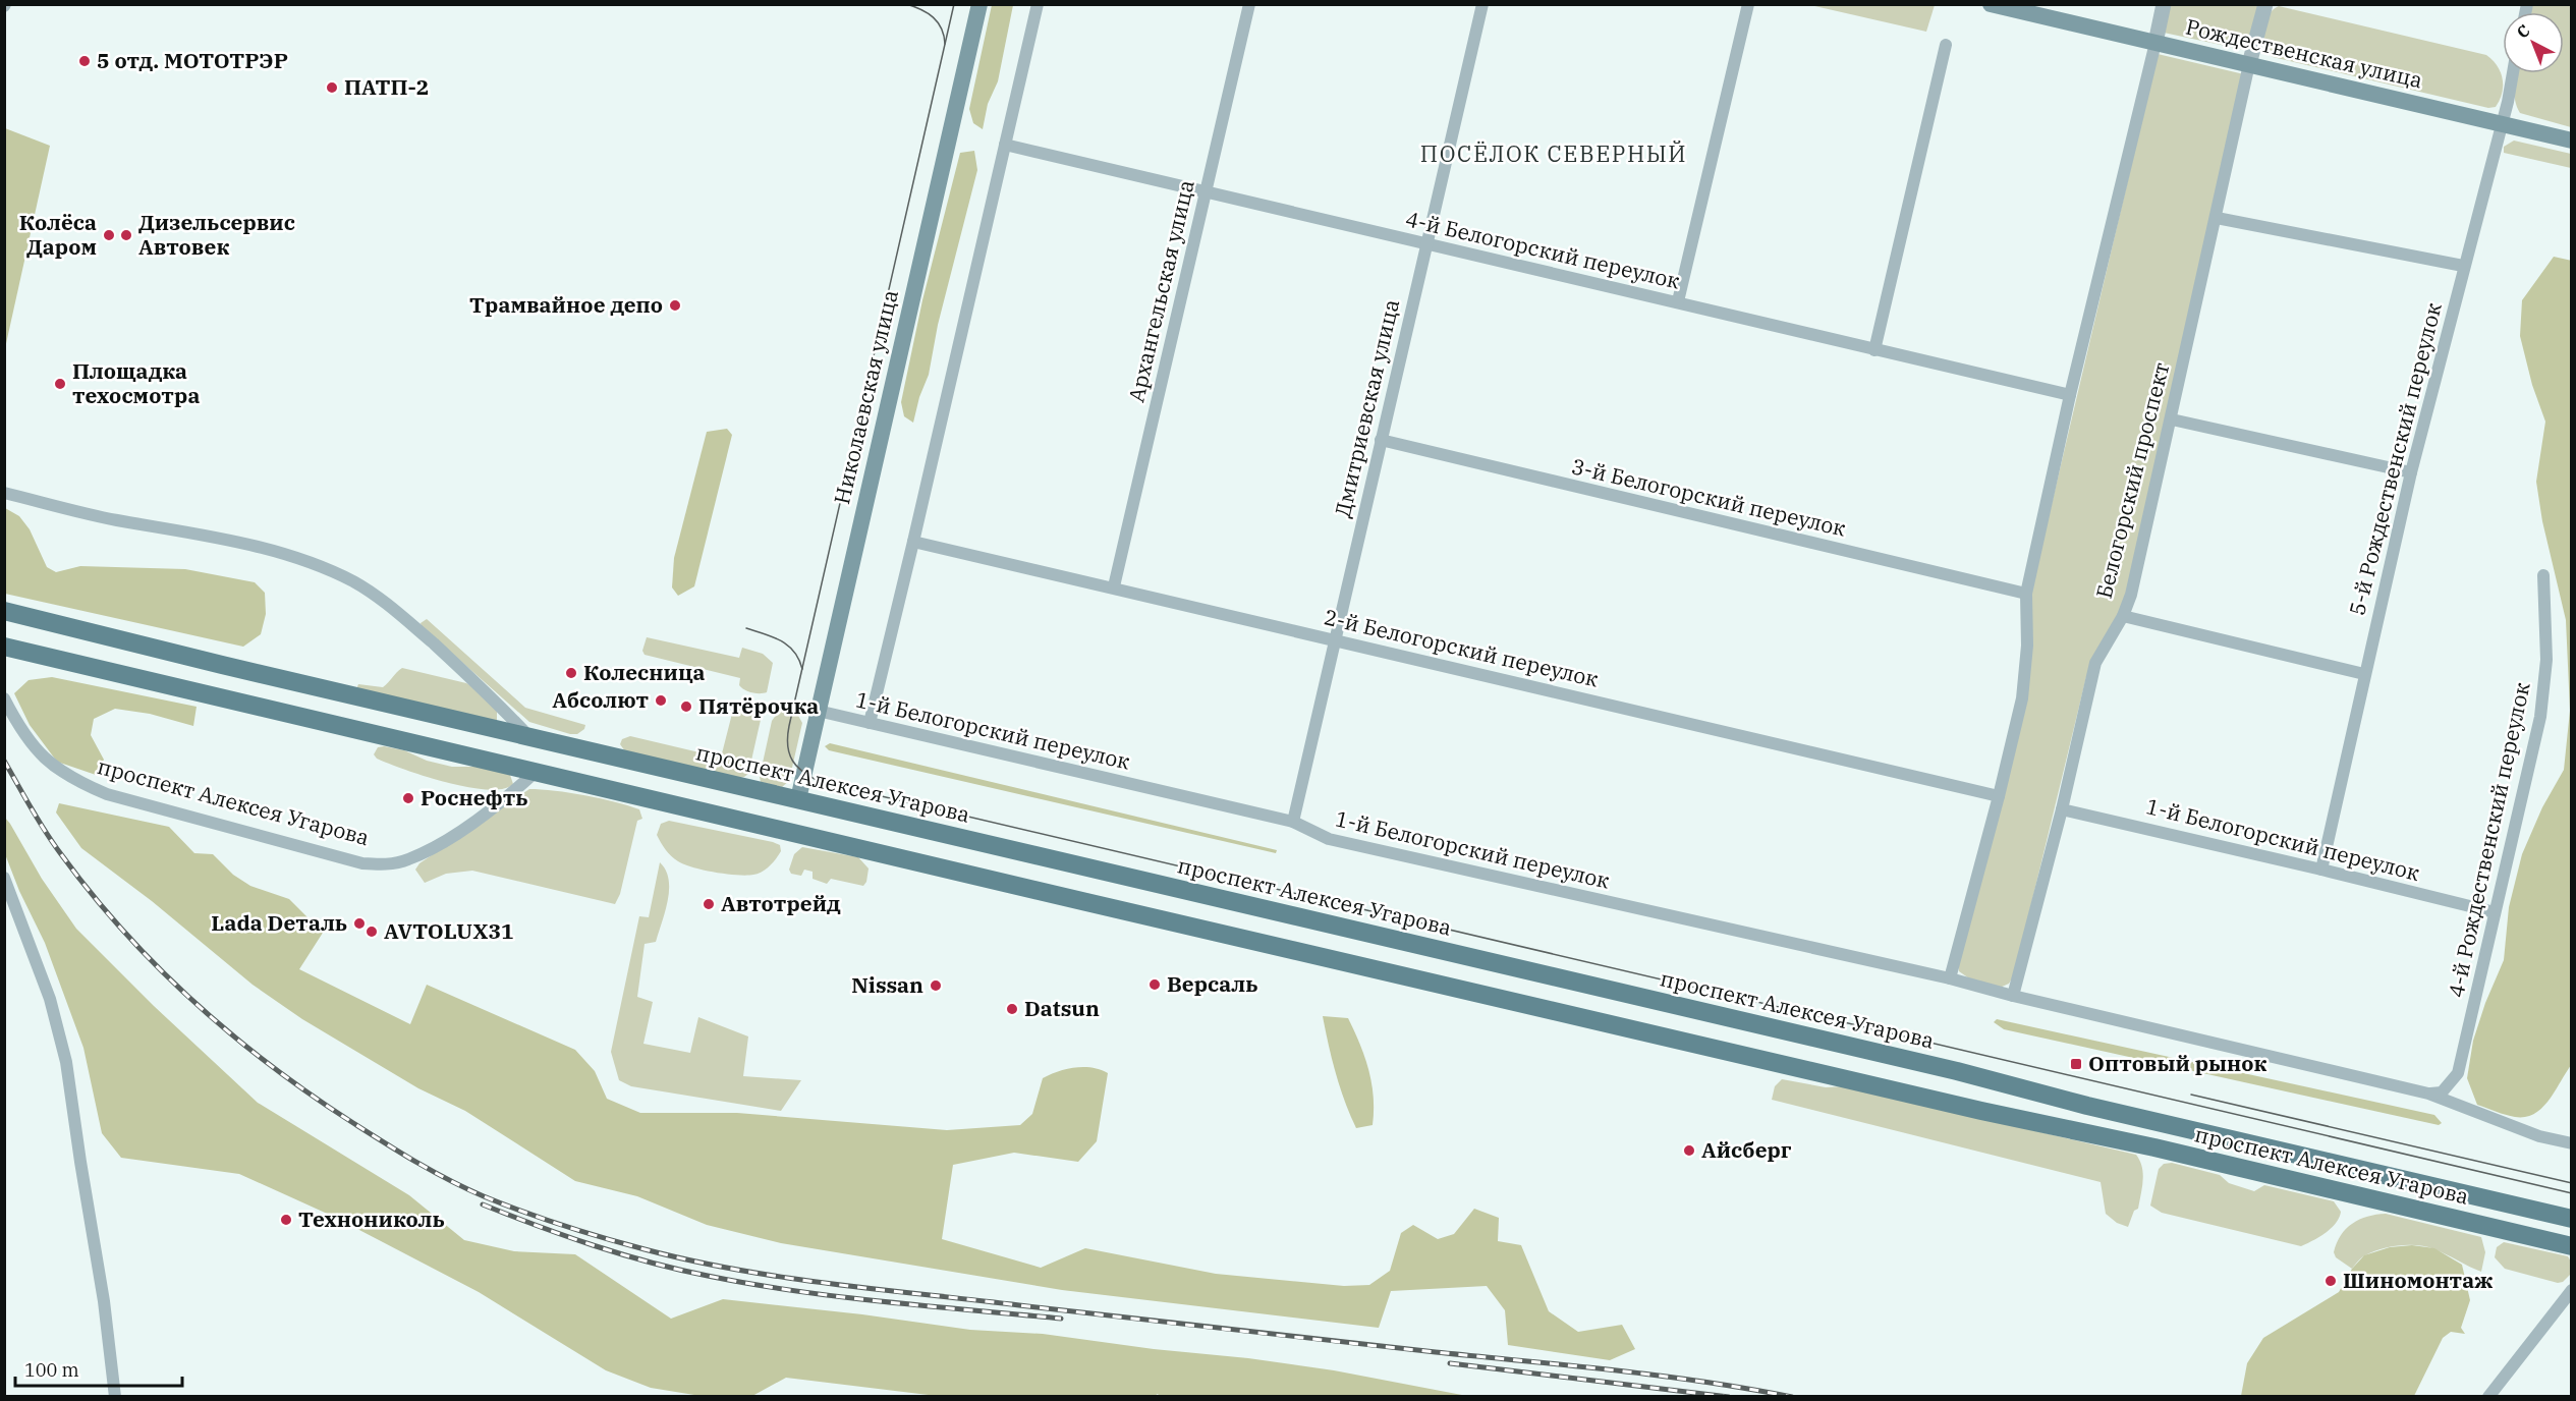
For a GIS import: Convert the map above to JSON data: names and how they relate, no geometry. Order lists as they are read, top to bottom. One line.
{"streets":{"main road":["Рождественская улица","Николаевская улица","проспект Алексея Угарова"],"street":["4-й Белогорский переулок","Архангельская улица","Дмитриевская улица","5-й Рождественский переулок","Белогорский проспект","3-й Белогорский переулок","2-й Белогорский переулок","1-й Белогорский переулок","4-й Рождественский переулок"]},"crossings":[["Рождественская улица","5-й Рождественский переулок"],["Рождественская улица","Белогорский проспект"],["4-й Белогорский переулок","Архангельская улица"],["4-й Белогорский переулок","Дмитриевская улица"],["Архангельская улица","2-й Белогорский переулок"],["Николаевская улица","1-й Белогорский переулок"],["Николаевская улица","проспект Алексея Угарова"],["Дмитриевская улица","3-й Белогорский переулок"],["Дмитриевская улица","2-й Белогорский переулок"],["Дмитриевская улица","1-й Белогорский переулок"],["5-й Рождественский переулок","1-й Белогорский переулок"],["Белогорский проспект","1-й Белогорский переулок"],["1-й Белогорский переулок","4-й Рождественский переулок"]],"districts":["ПОСЁЛОК СЕВЕРНЫЙ"],"places":{"other":["5 отд. МОТОТРЭР","ПАТП-2","Колёса Даром","Дизельсервис Автовек","Трамвайное депо","Площадка техосмотра","Колесница","Абсолют","Пятёрочка","Роснефть","Автотрейд","Lada Dеталь","AVTOLUX31","Версаль","Nissan","Datsun","Айсберг","Технониколь","Шиномонтаж"],"transit":["Оптовый рынок"]},"scale_bar":"100 m","north":"top left"}
